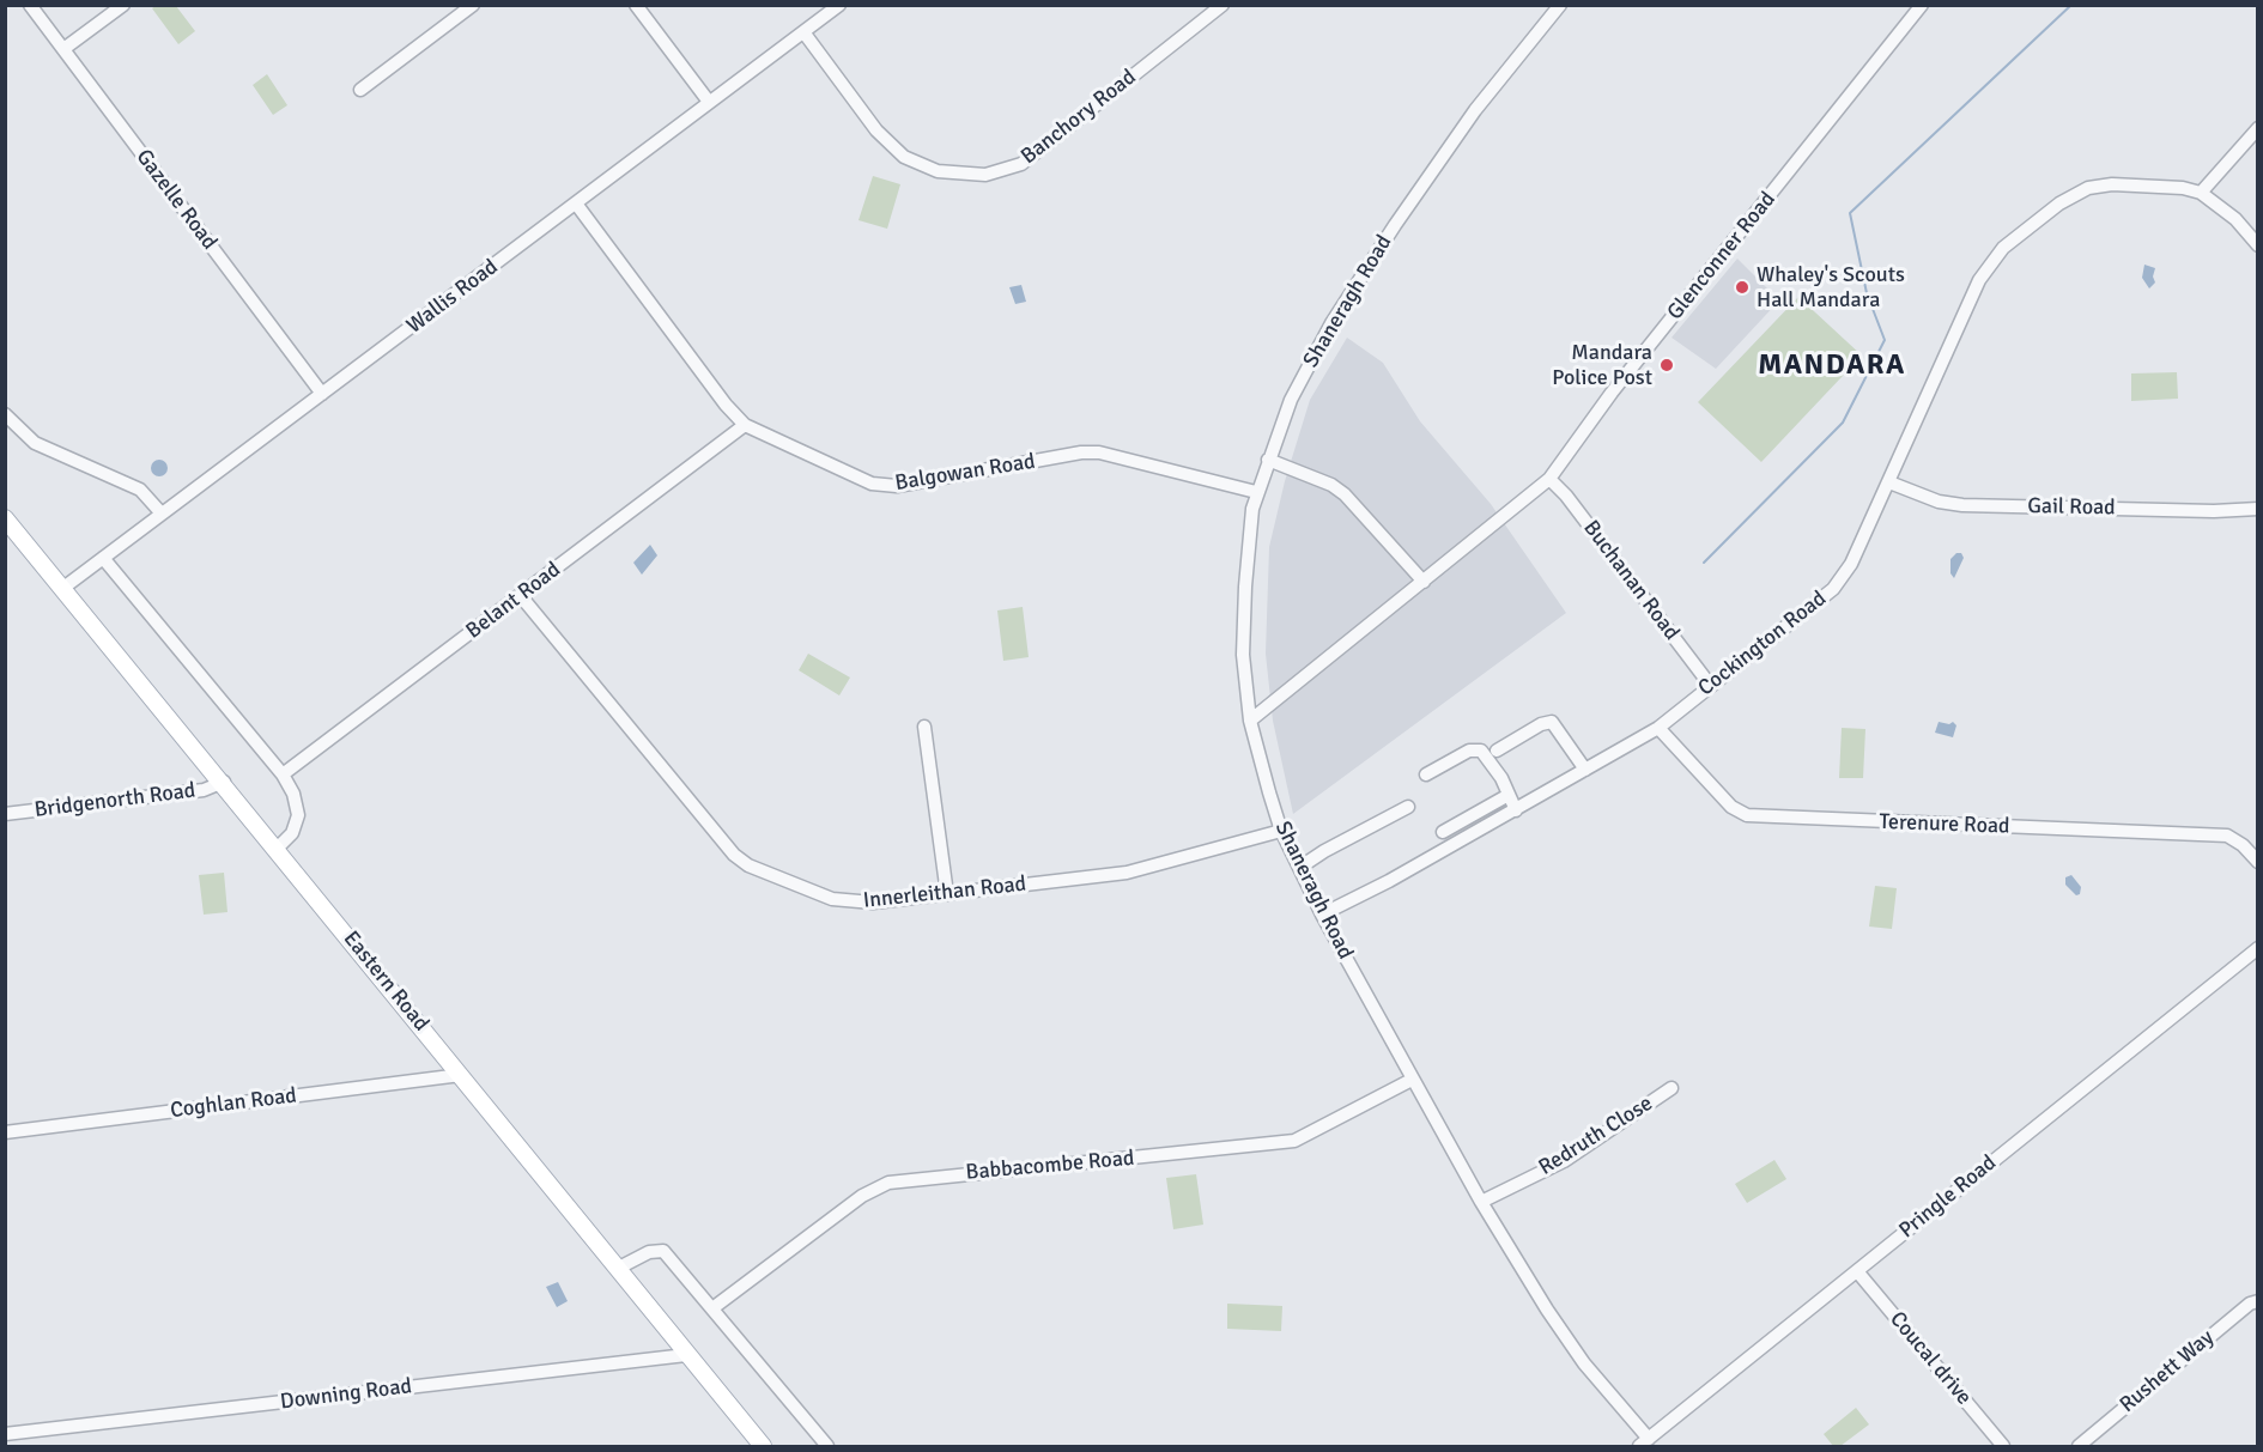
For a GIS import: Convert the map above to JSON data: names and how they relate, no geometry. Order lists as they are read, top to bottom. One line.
{"streets":{"main road":["Eastern Road"],"street":["Banchory Road","Gazelle Road","Glenconner Road","Wallis Road","Shaneragh Road","Balgowan Road","Gail Road","Buchanan Road","Belant Road","Cockington Road","Bridgenorth Road","Terenure Road","Innerleithan Road","Coghlan Road","Redruth Close","Babbacombe Road","Pringle Road","Coucal drive","Rushett Way","Downing Road"]},"crossings":[["Banchory Road","Wallis Road"],["Gazelle Road","Wallis Road"],["Glenconner Road","Shaneragh Road"],["Glenconner Road","Buchanan Road"],["Wallis Road","Balgowan Road"],["Wallis Road","Eastern Road"],["Shaneragh Road","Balgowan Road"],["Shaneragh Road","Cockington Road"],["Shaneragh Road","Innerleithan Road"],["Shaneragh Road","Redruth Close"],["Shaneragh Road","Babbacombe Road"],["Shaneragh Road","Pringle Road"],["Balgowan Road","Belant Road"],["Gail Road","Cockington Road"],["Buchanan Road","Cockington Road"],["Belant Road","Innerleithan Road"],["Cockington Road","Terenure Road"],["Bridgenorth Road","Eastern Road"],["Eastern Road","Coghlan Road"],["Eastern Road","Downing Road"],["Pringle Road","Coucal drive"]],"districts":["MANDARA"],"places":["Whaley's Scouts Hall Mandara","Mandara Police Post"]}
